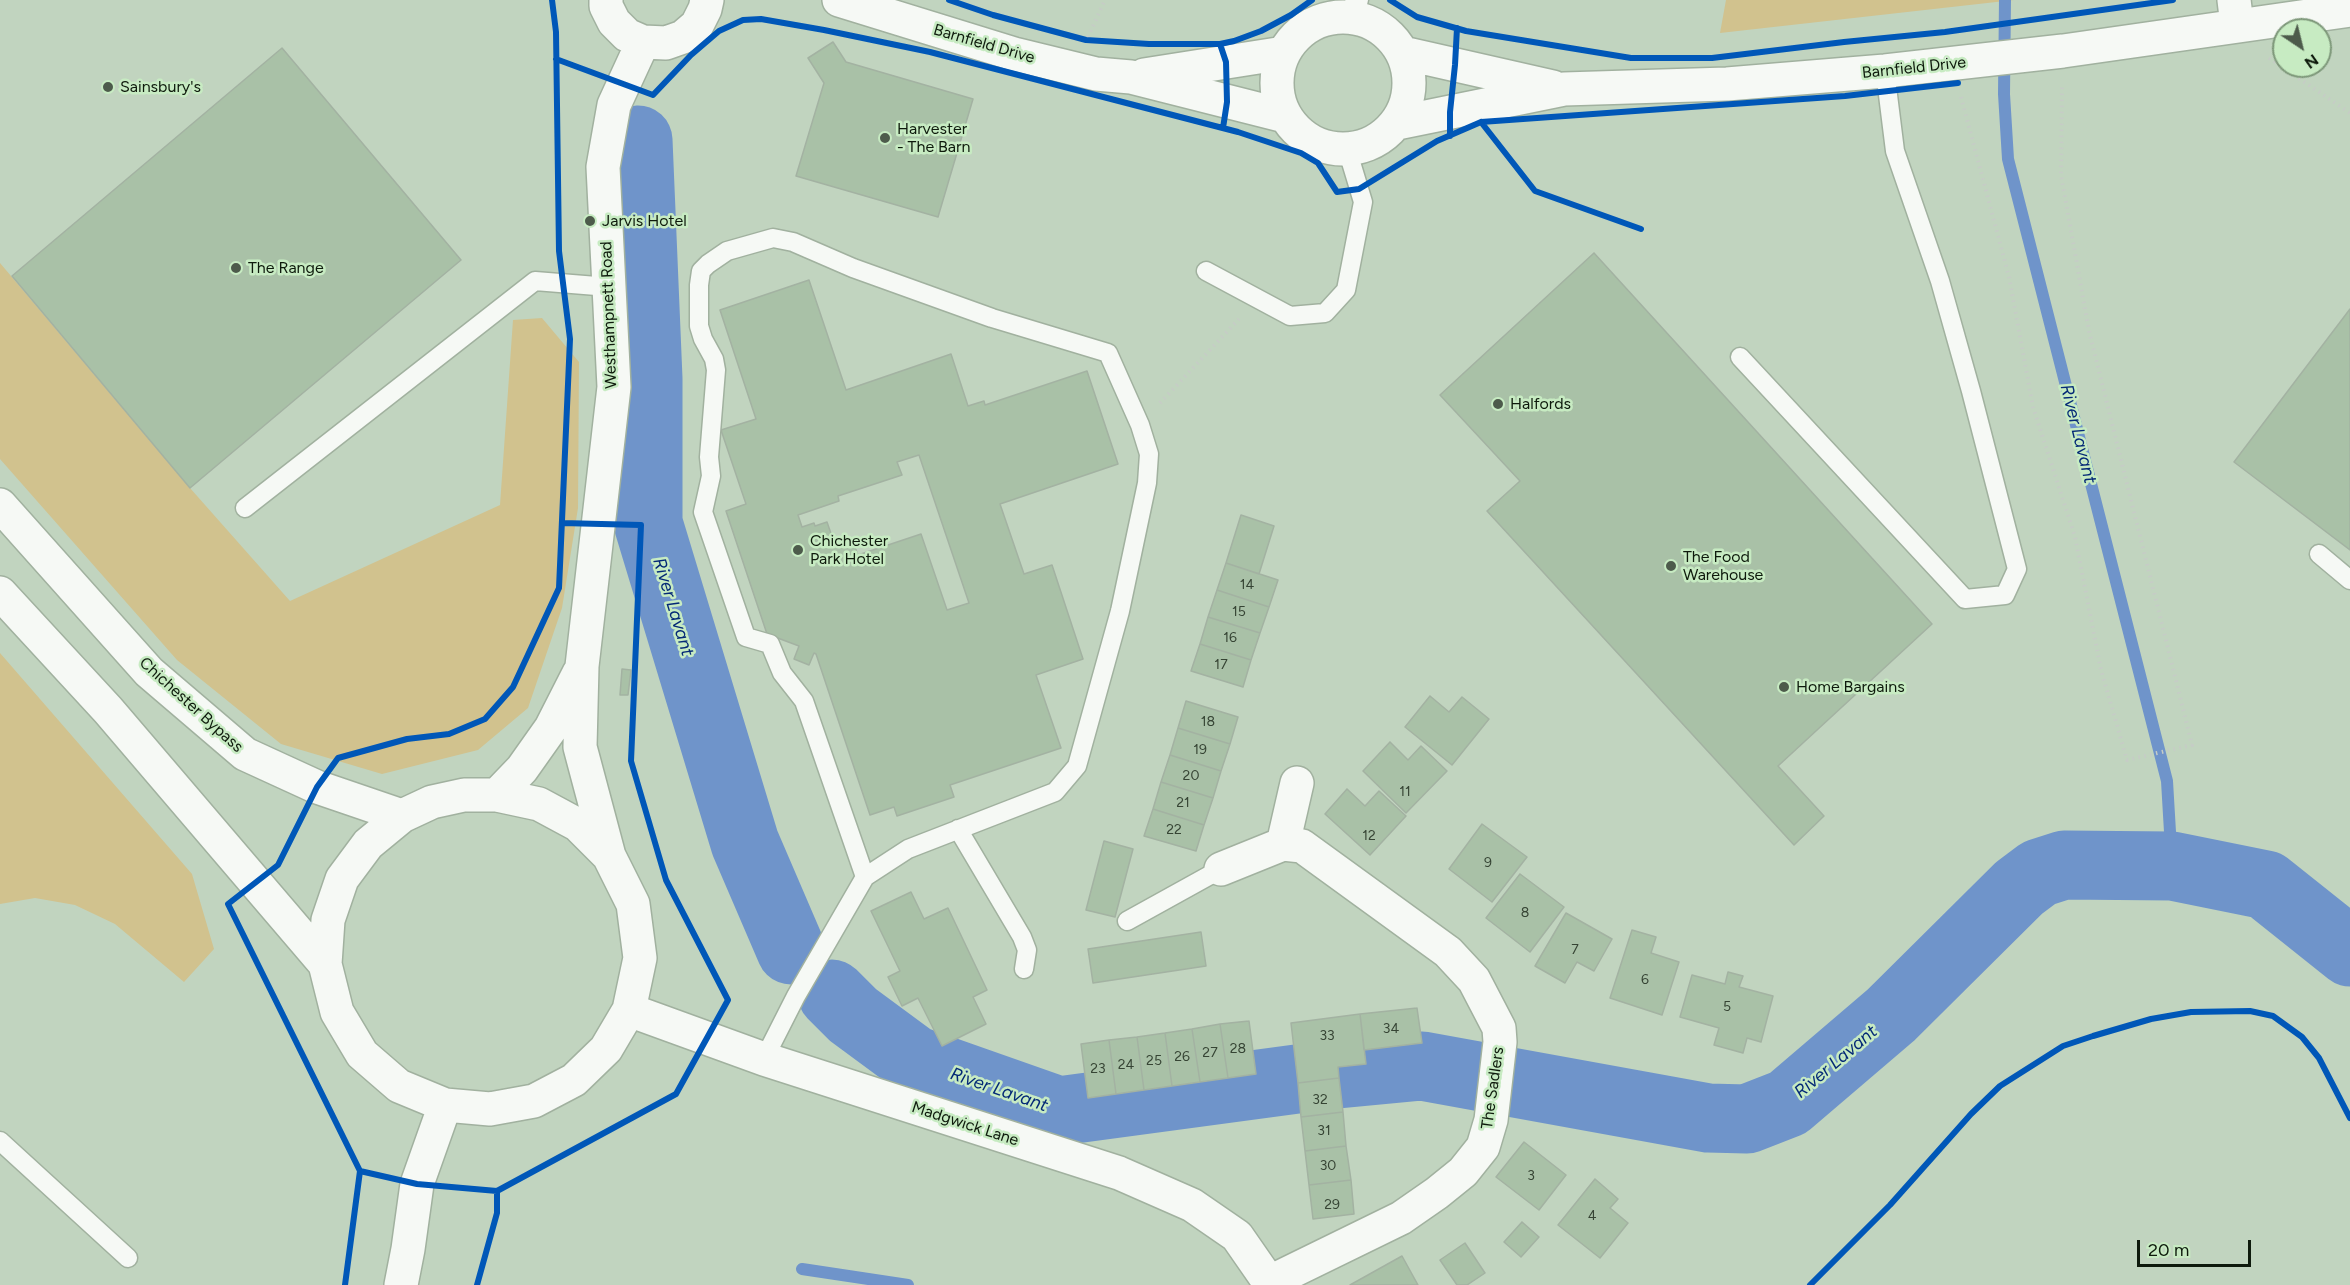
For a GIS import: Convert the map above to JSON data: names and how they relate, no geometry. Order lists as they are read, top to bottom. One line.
{"streets":{"street":["Barnfield Drive","Westhampnett Road","Chichester Bypass","The Sadlers","Madgwick Lane"]},"crossings":[["The Sadlers","Madgwick Lane"]],"water":["River Lavant"],"places":["Sainsbury's","Harvester - The Barn","Jarvis Hotel","The Range","Halfords","Chichester Park Hotel","The Food Warehouse","Home Bargains"],"house_numbers":["14","15","16","17","18","19","20","11","21","22","12","9","8","7","6","5","34","33","28","27","26","25","24","23","32","31","30","3","29","4"],"scale_bar":"20 m","north":"bottom right"}
